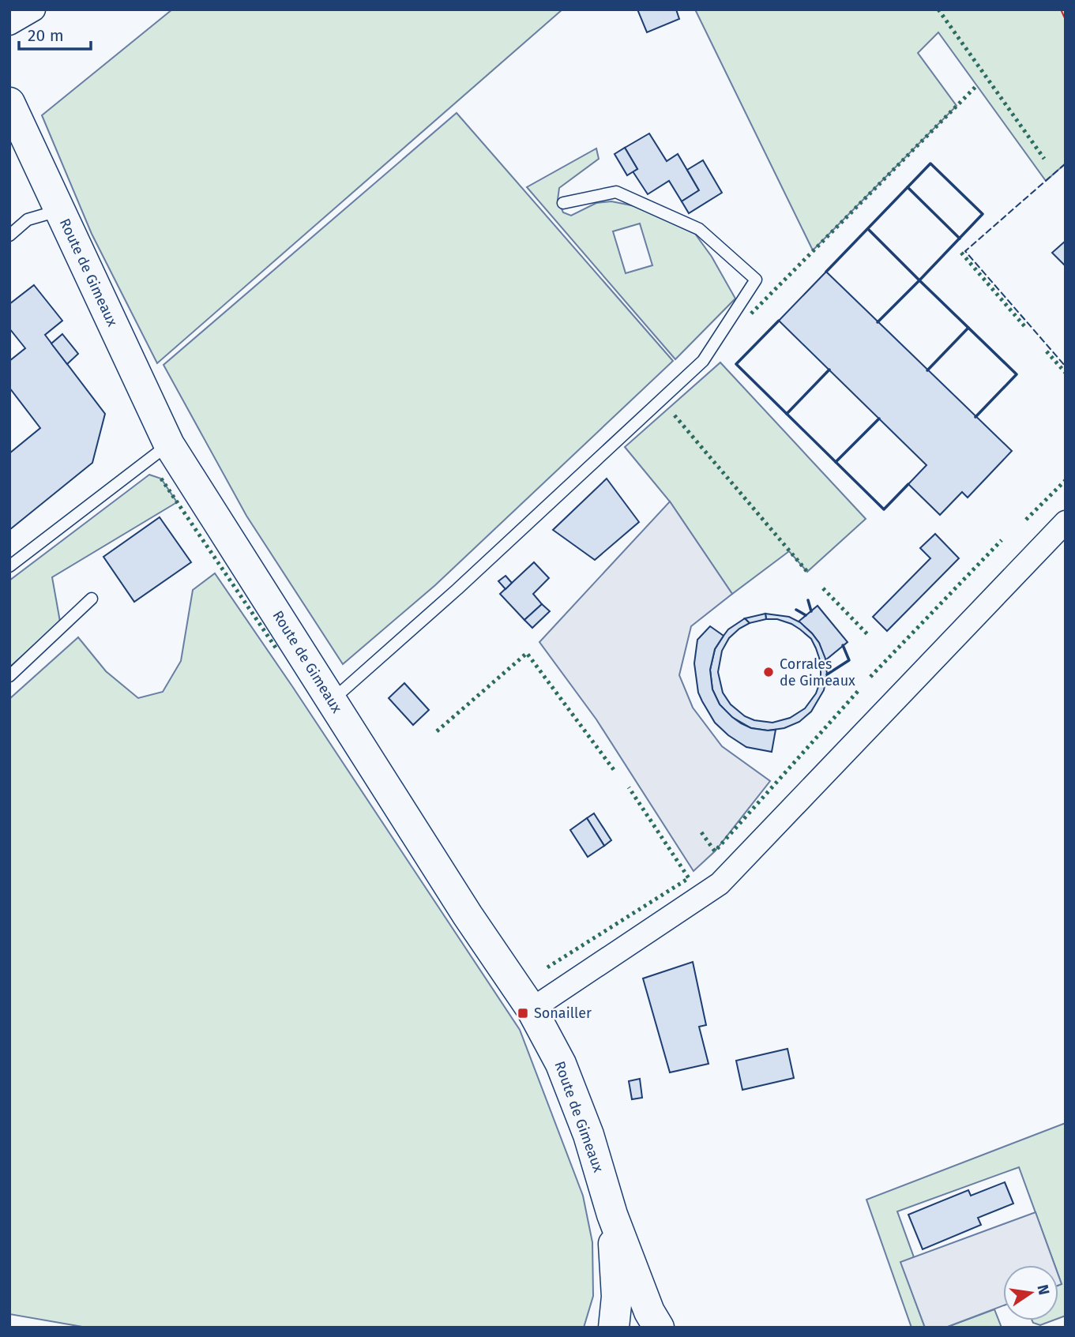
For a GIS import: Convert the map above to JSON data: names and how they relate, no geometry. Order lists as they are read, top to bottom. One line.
{"streets":{"street":["Route de Gimeaux"]},"places":{"other":["Corrales de Gimeaux"],"transit":["Sonailler"]},"scale_bar":"20 m","north":"right"}
